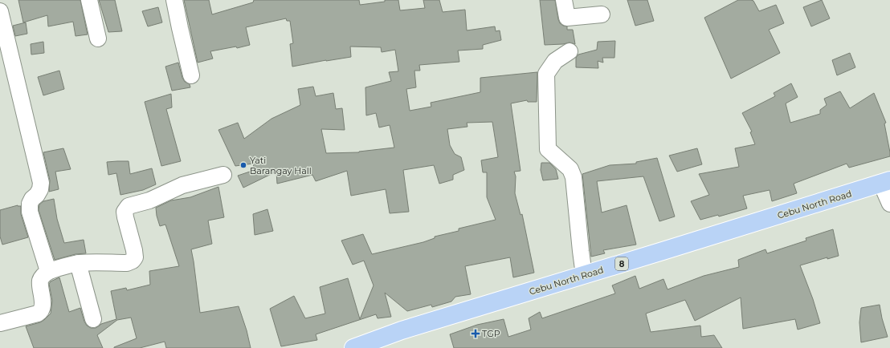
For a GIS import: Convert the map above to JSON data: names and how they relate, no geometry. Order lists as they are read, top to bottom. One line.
{"streets":{"main road":["Cebu North Road","8"]},"places":{"other":["Yati Barangay Hall"],"health":["TGP"]}}
